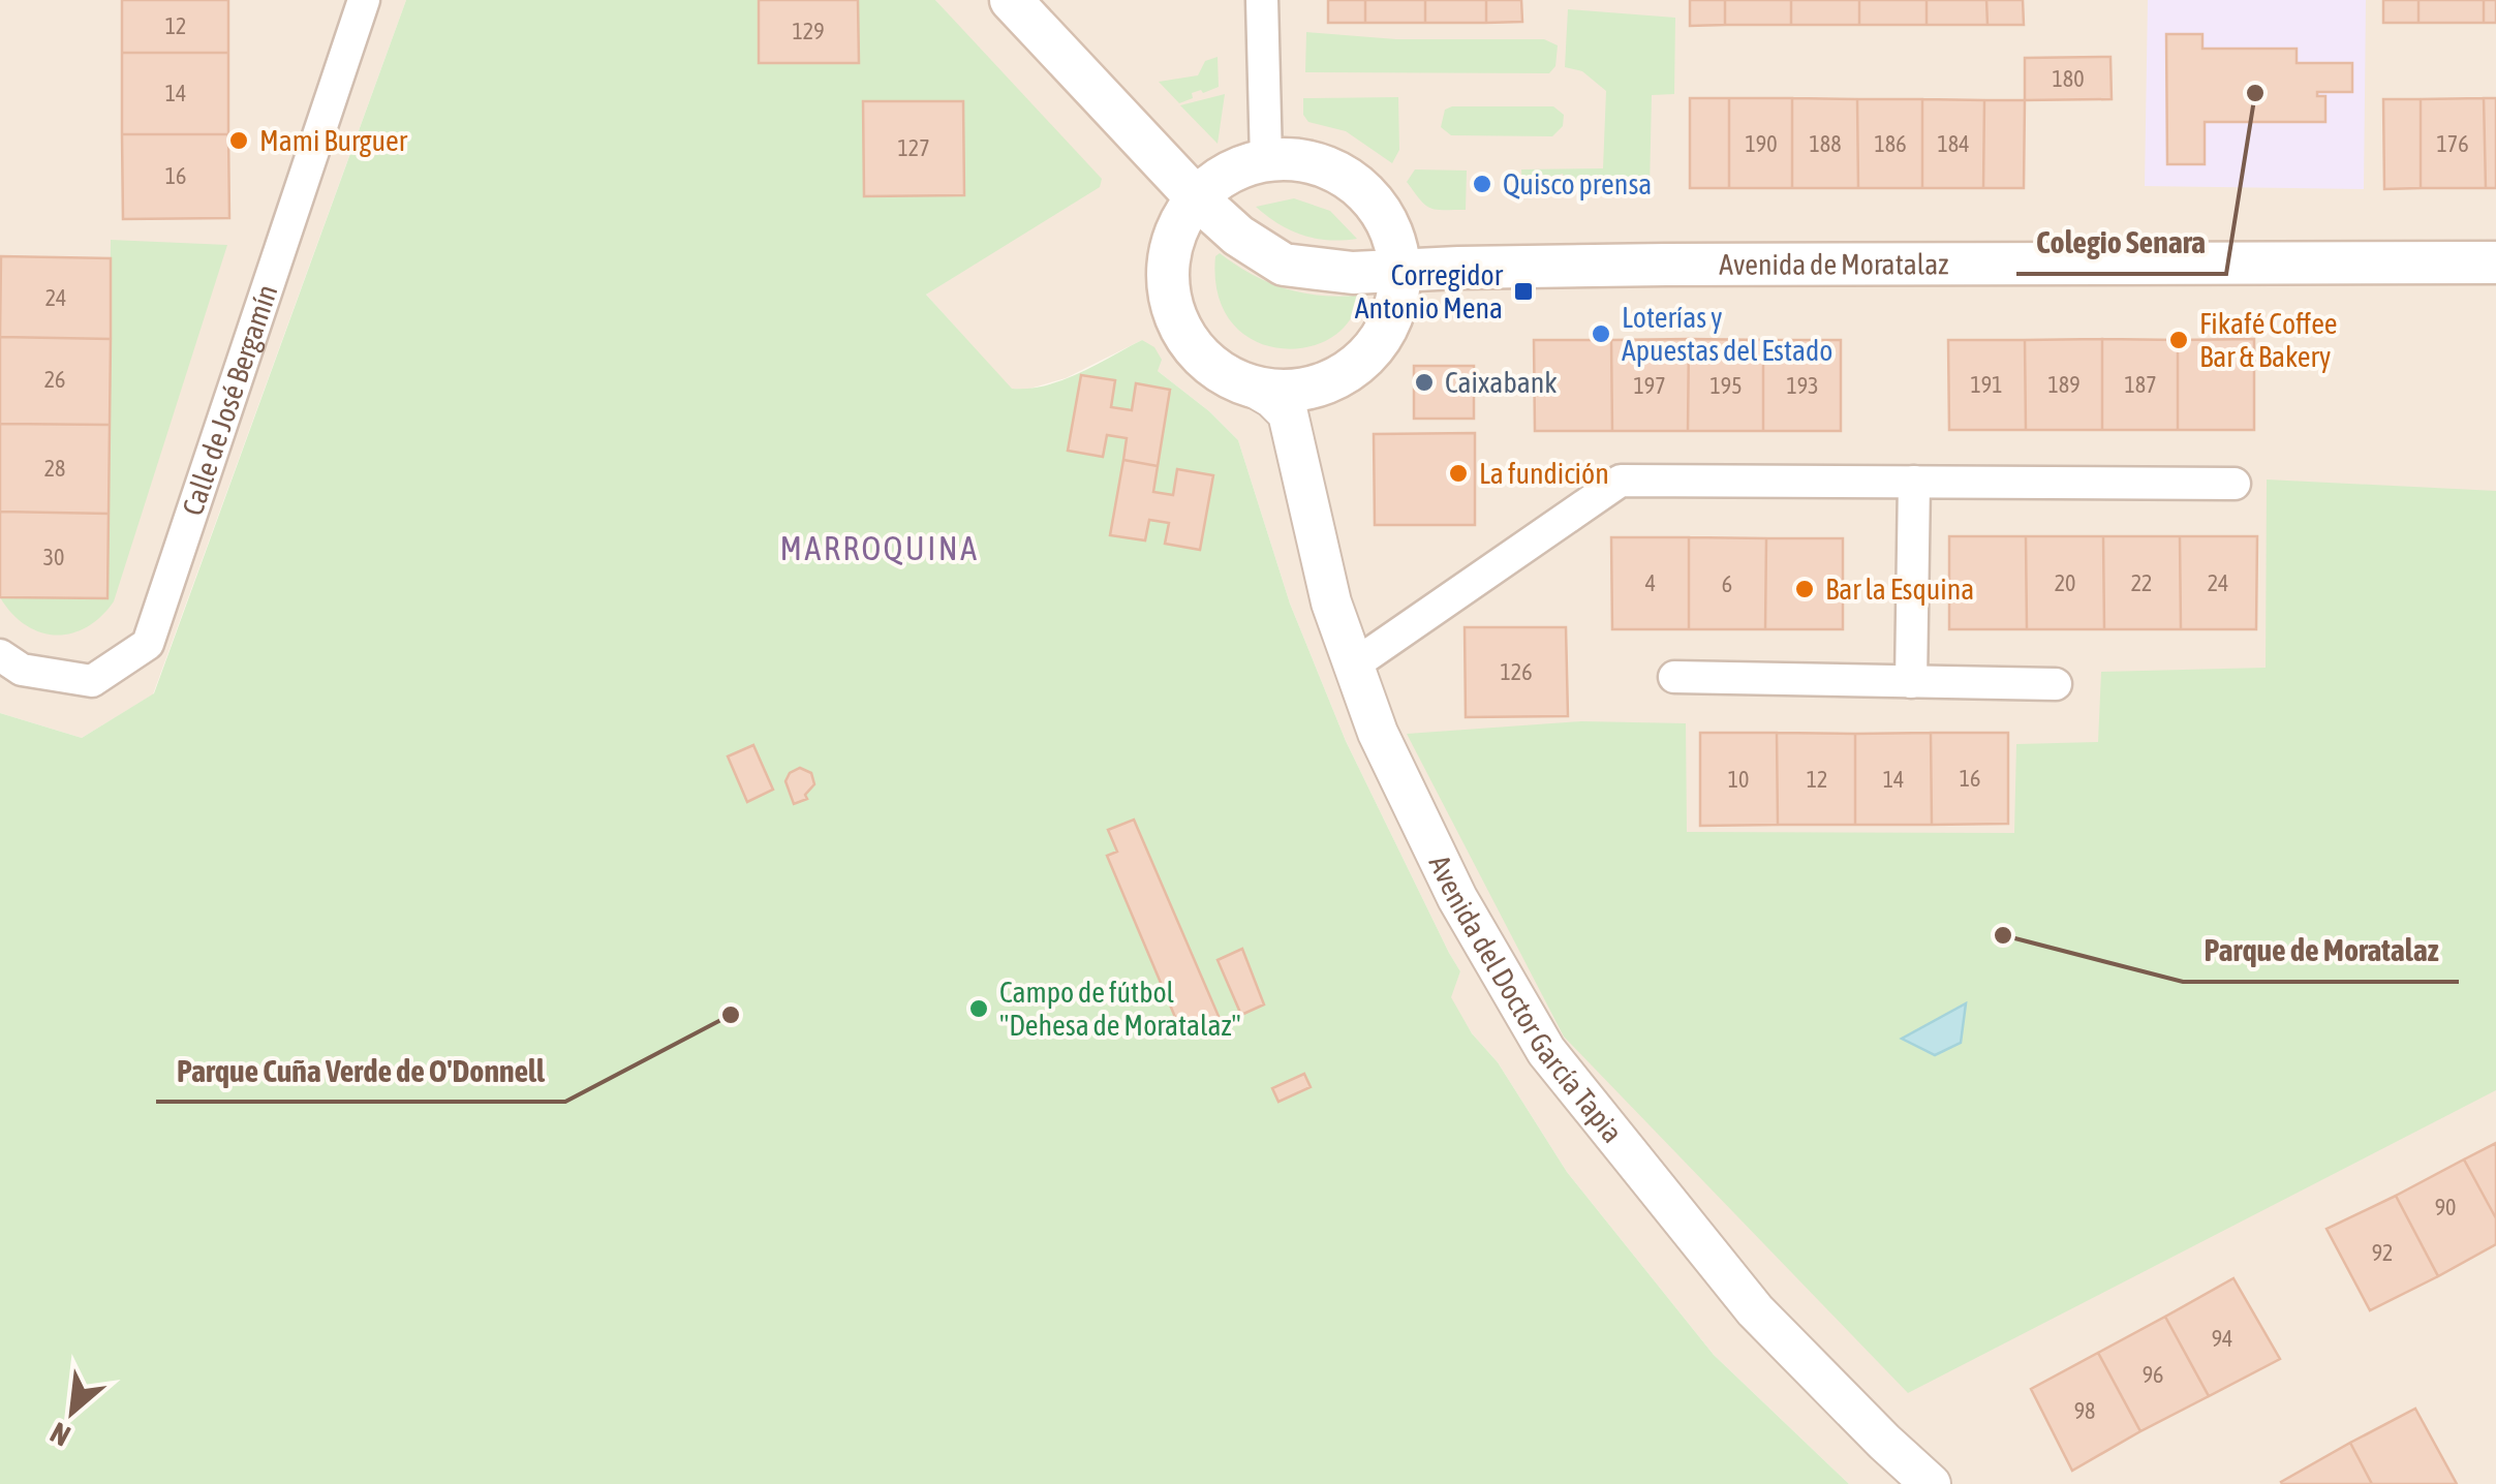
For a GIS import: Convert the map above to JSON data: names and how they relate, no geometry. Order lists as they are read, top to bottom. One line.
{"streets":{"main road":["Avenida de Moratalaz"],"street":["Calle de José Bergamín","Avenida del Doctor García Tapia"]},"districts":["MARROQUINA"],"places":{"other":["Colegio Senara","Mami Burguer","Quisco prensa","Loterías y Apuestas del Estado","Fikafé Coffee Bar & Bakery","Caixabank","La fundición","Bar la Esquina","Parque de Moratalaz","Campo de fútbol \"Dehesa de Moratalaz\"","Parque Cuña Verde de O'Donnell"],"transit":["Corregidor Antonio Mena"]},"house_numbers":["12","129","180","14","190","188","186","184","176","127","16","24","26","191","189","187","197","195","193","28","30","4","20","22","24","6","126","16","10","12","14","90","92","94","96","98"],"north":"bottom left"}
